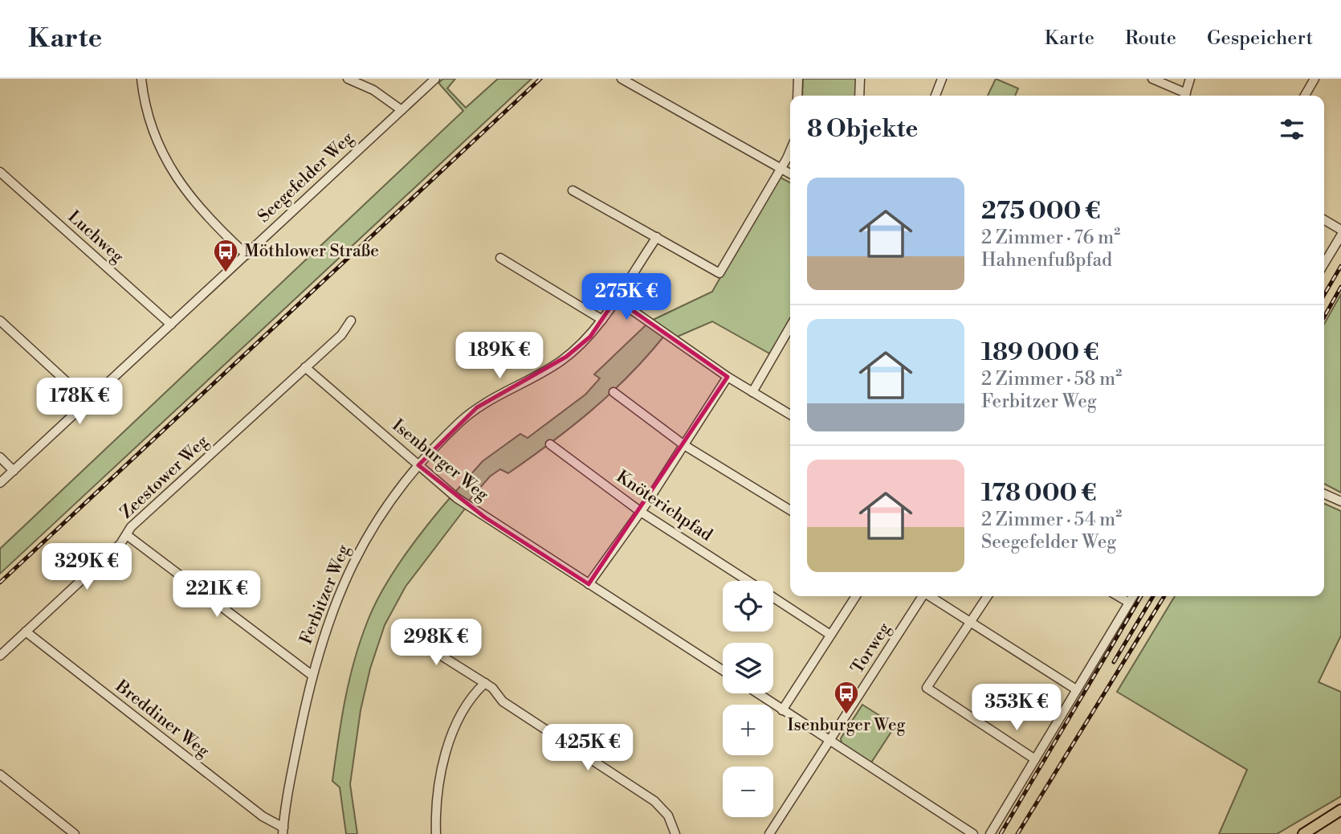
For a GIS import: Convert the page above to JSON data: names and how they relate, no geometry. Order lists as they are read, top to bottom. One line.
{"streets":{"street":["Seegefelder Weg","Luchweg","Isenburger Weg","Zeestower Weg","Knöterichpfad","Ferbitzer Weg","Torweg","Breddiner Weg"]},"crossings":[["Seegefelder Weg","Luchweg"],["Isenburger Weg","Zeestower Weg"],["Isenburger Weg","Ferbitzer Weg"],["Zeestower Weg","Breddiner Weg"],["Ferbitzer Weg","Breddiner Weg"]],"places":{"bus stop":["Möthlower Straße","Isenburger Weg"]},"page":{"header":"Karte","nav":["Karte","Route","Gespeichert"],"heading":"8 Objekte","list":[{"name":"275 000 €","note":"2 Zimmer · 76 m² · Hahnenfußpfad"},{"name":"189 000 €","note":"2 Zimmer · 58 m² · Ferbitzer Weg"},{"name":"178 000 €","note":"2 Zimmer · 54 m² · Seegefelder Weg"}],"price":["275K €","189K €","178K €","329K €","221K €","298K €","353K €","425K €"],"map_buttons":["+","−"]}}
